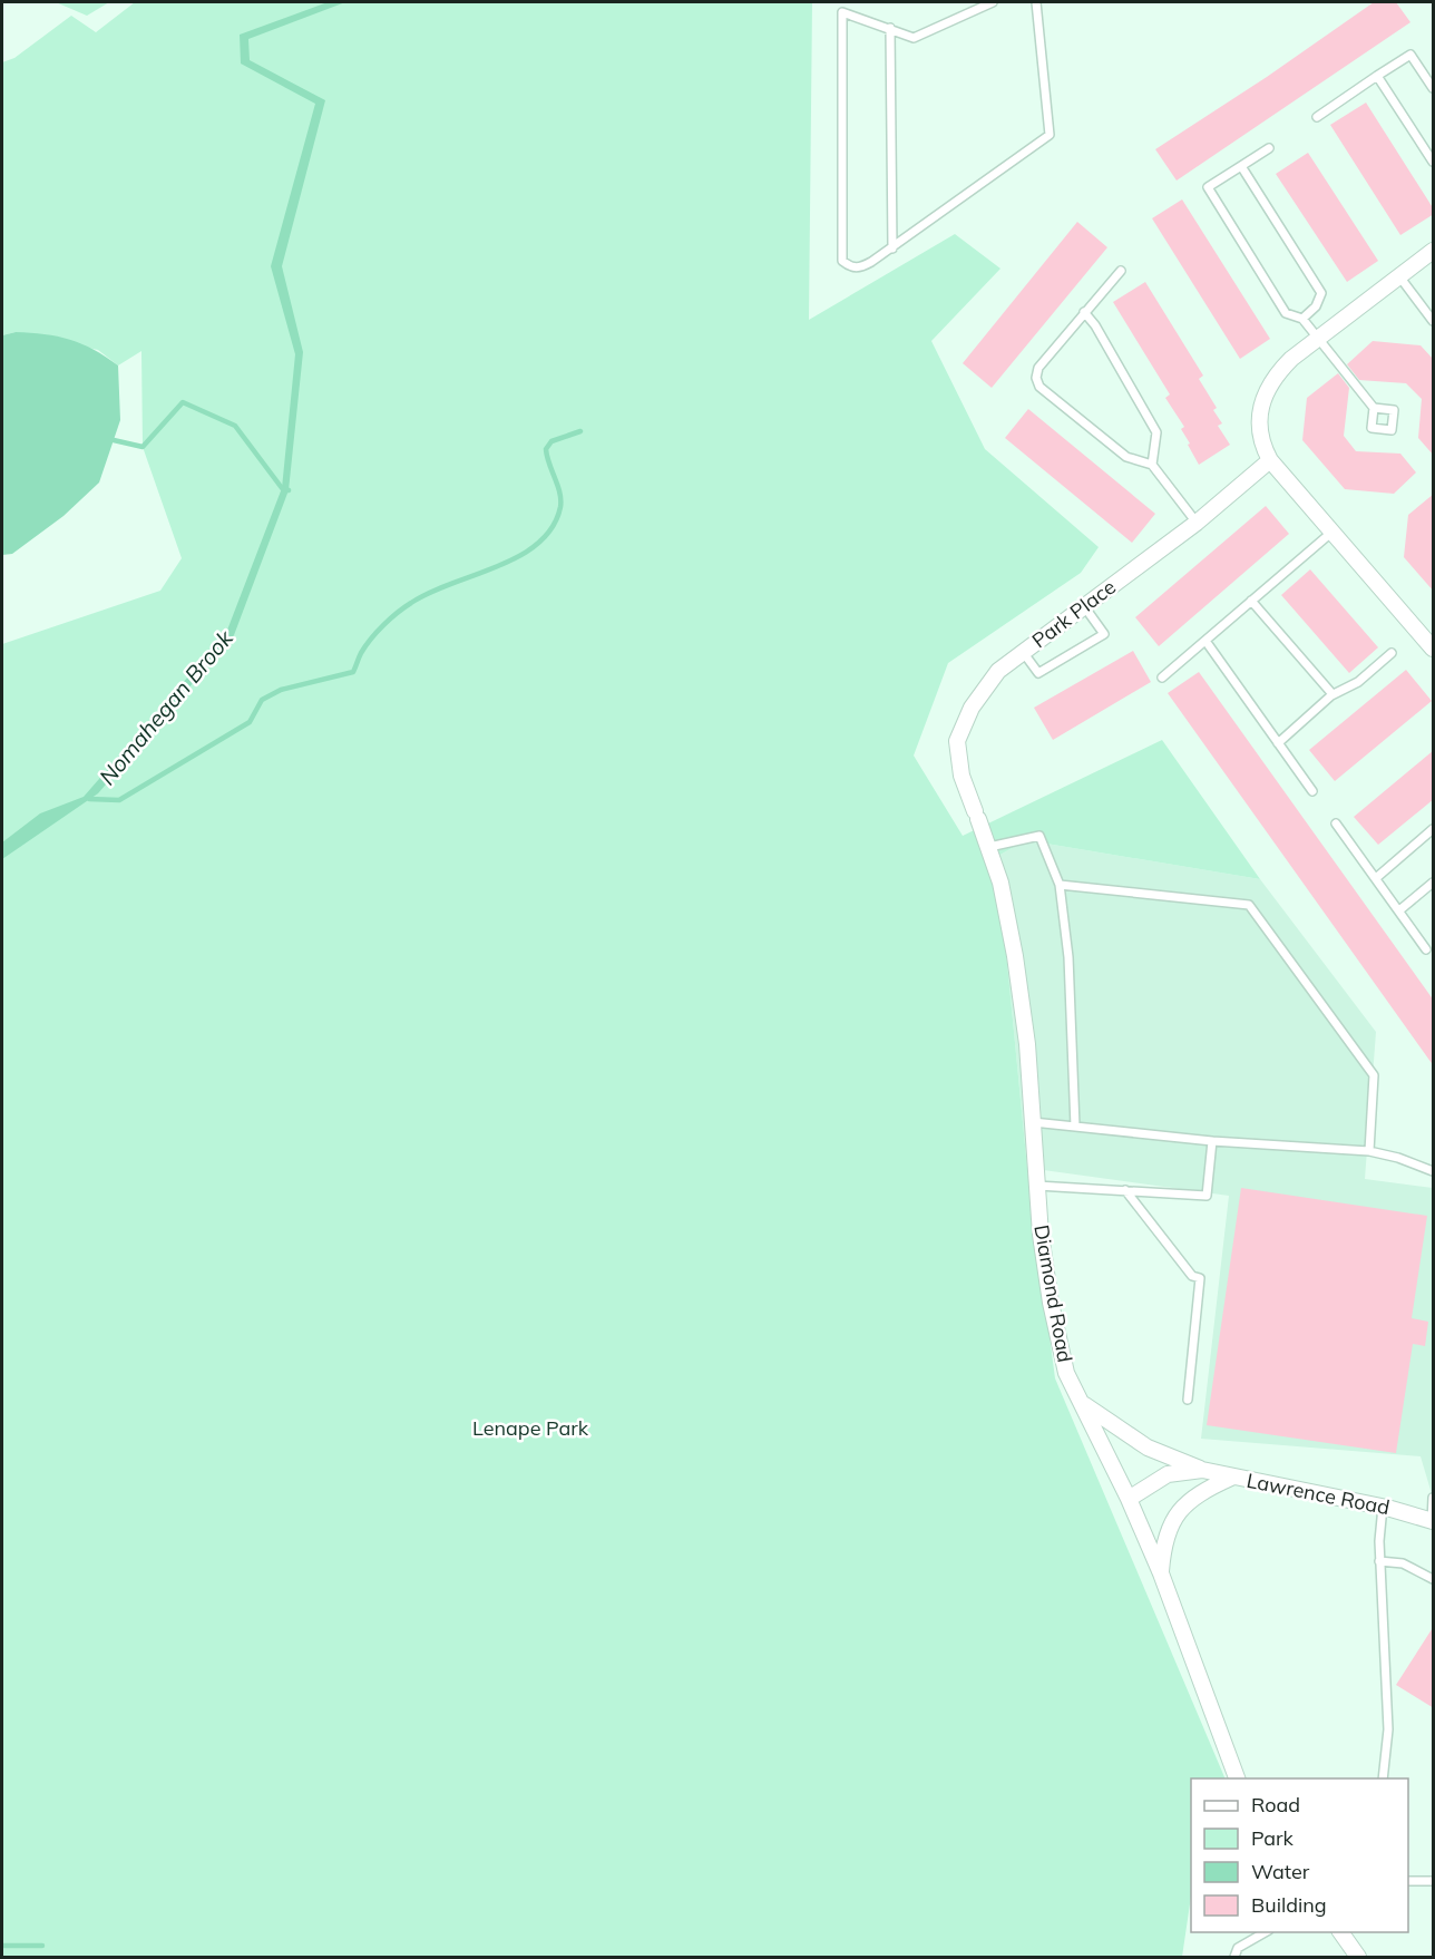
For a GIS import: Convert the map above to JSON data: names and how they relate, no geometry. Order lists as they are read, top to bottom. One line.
{"streets":{"street":["Park Place","Diamond Road","Lawrence Road"]},"crossings":[["Park Place","Diamond Road"],["Diamond Road","Lawrence Road"]],"water":["Nomahegan Brook"],"parks":["Lenape Park"],"legend":["Road","Park","Water","Building"]}
